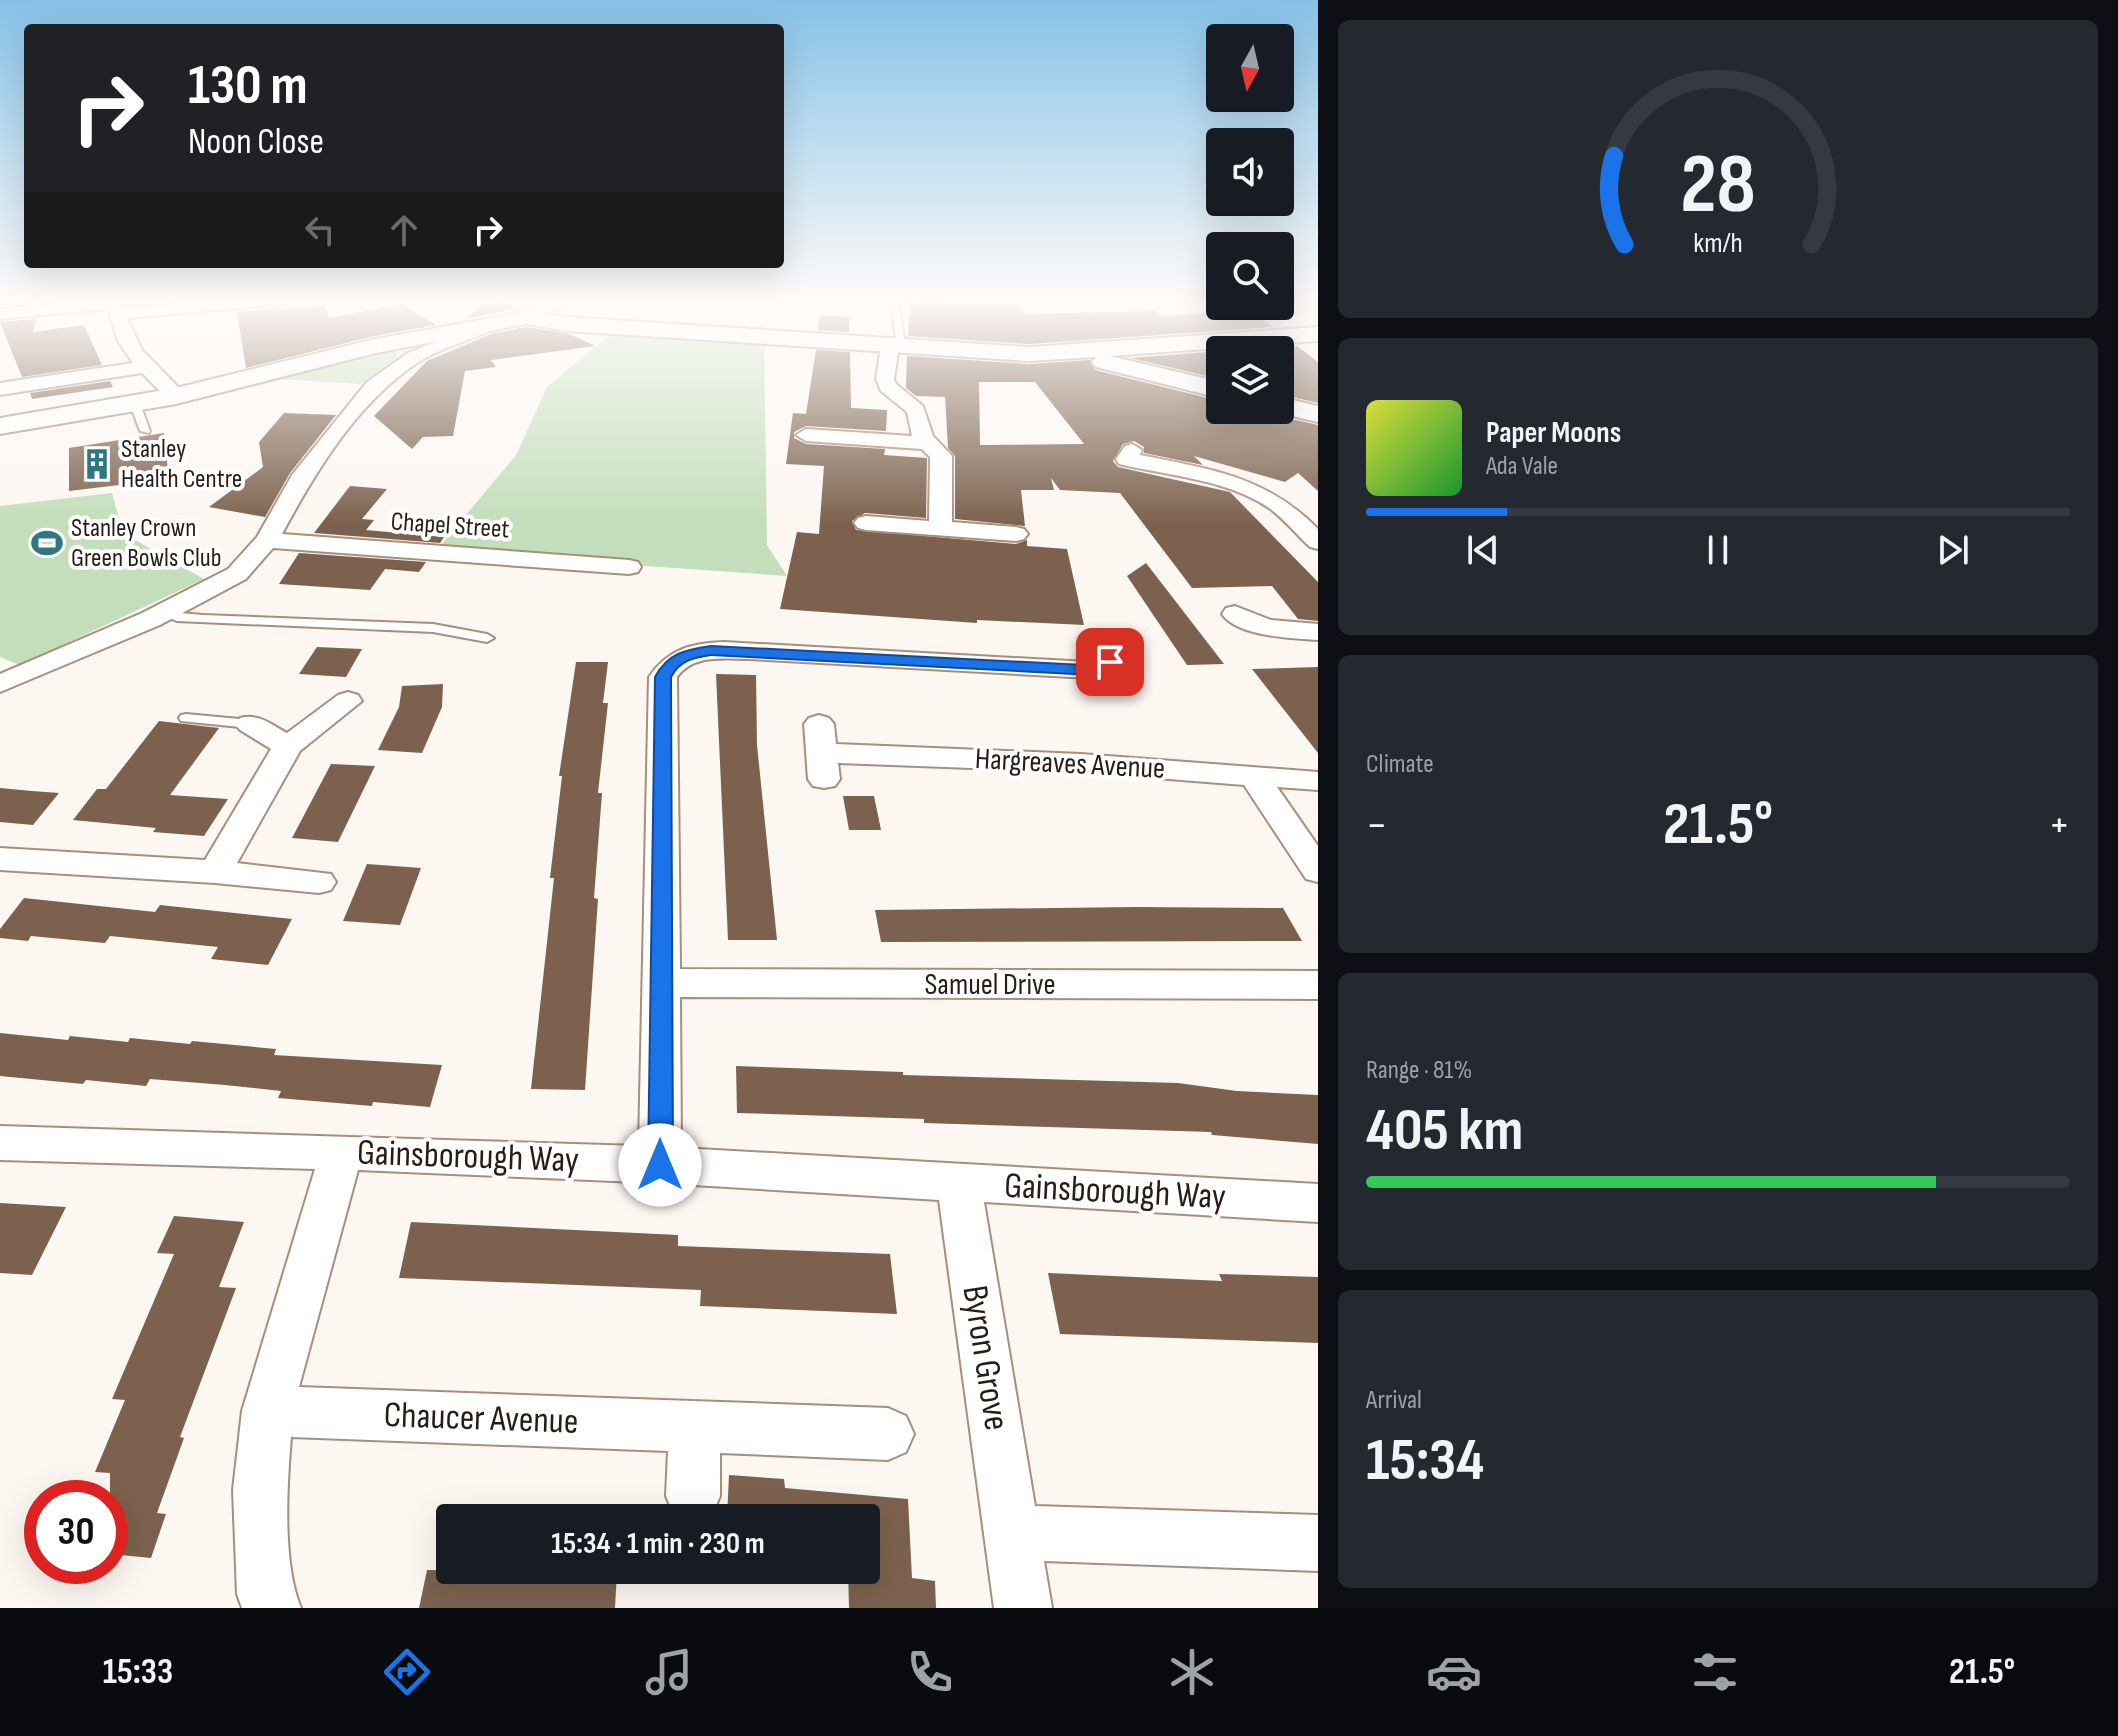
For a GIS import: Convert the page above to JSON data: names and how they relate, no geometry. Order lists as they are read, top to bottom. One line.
{"streets":{"street":["Chapel Street","Hargreaves Avenue","Samuel Drive","Gainsborough Way","Byron Grove","Chaucer Avenue"]},"crossings":[["Gainsborough Way","Byron Grove"]],"places":{"building":["Stanley Health Centre"],"sports":["Stanley Crown Green Bowls Club"]},"north":"bottom","page":{"turn":["130 m","Noon Close"],"song":["Paper Moons","Ada Vale"],"tile":["Climate",["Range · 81%","405 km"],["Arrival","15:34"]],"heat":["−","21.5°","+"],"limit":"30","trip":"15:34 · 1 min · 230 m","tabs":["15:33","21.5°"],"gauge":["28","km/h"]}}
